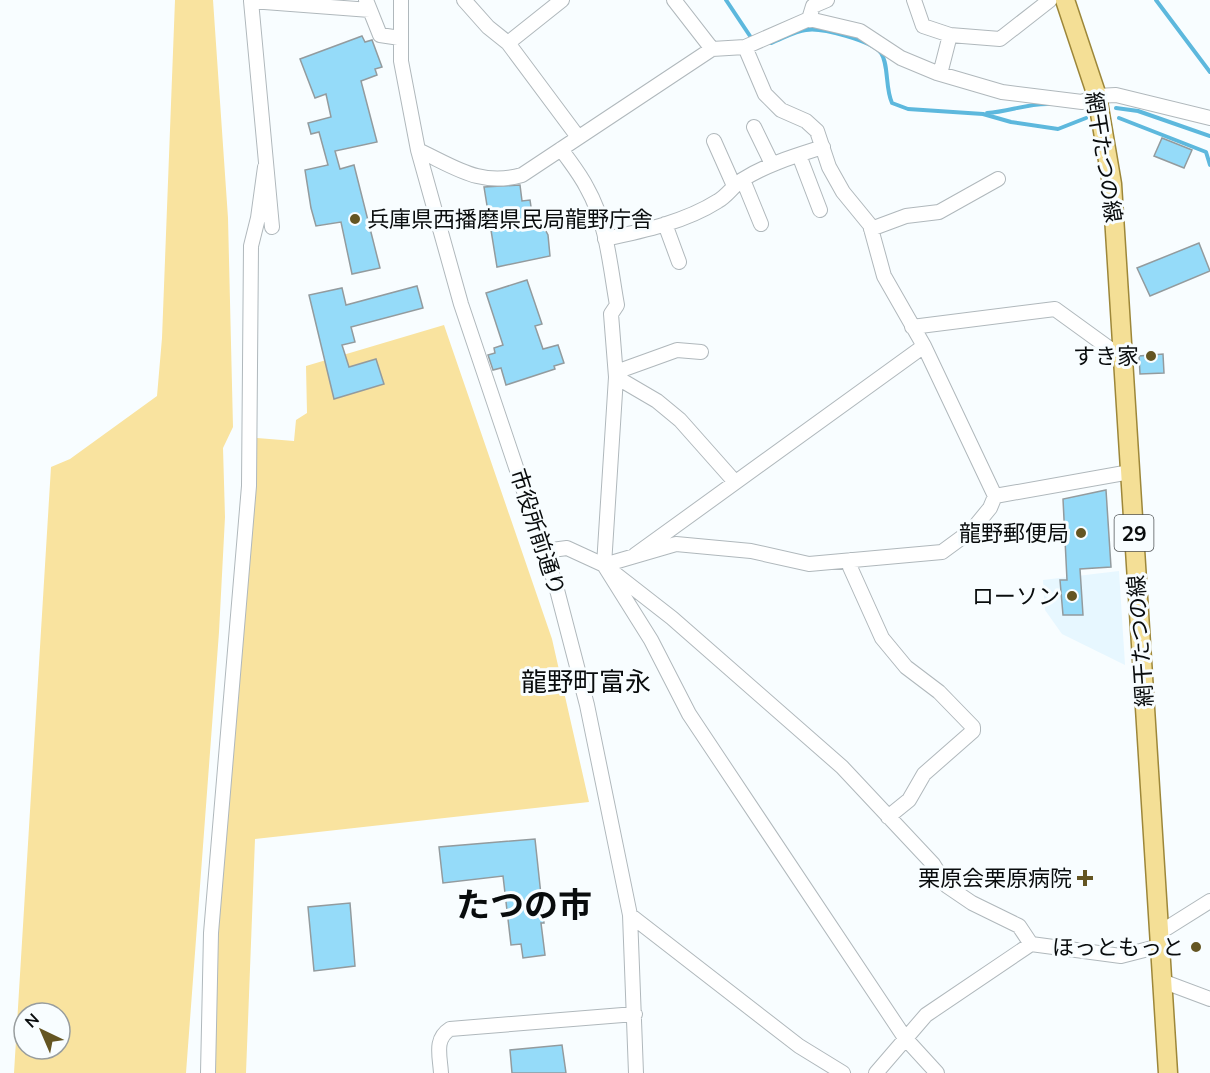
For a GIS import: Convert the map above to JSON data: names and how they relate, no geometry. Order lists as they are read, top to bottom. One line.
{"streets":{"main road":["網干たつの線","29"],"street":["市役所前通り"]},"districts":["龍野町富永","たつの市"],"places":{"other":["兵庫県西播磨県民局龍野庁舎","すき家","龍野郵便局","ローソン","ほっともっと"],"health":["栗原会栗原病院"]},"north":"top left"}
